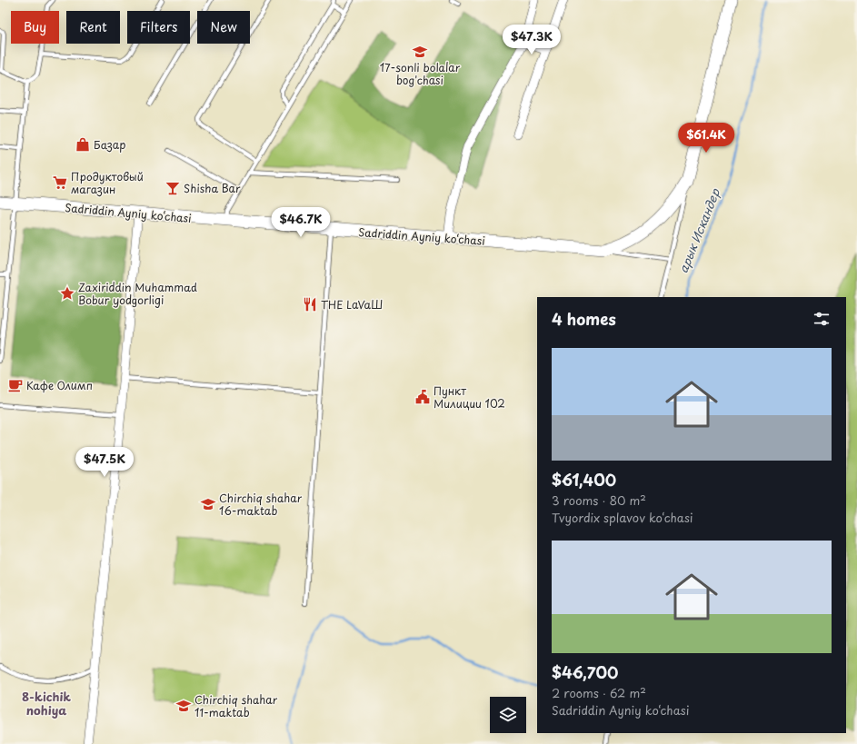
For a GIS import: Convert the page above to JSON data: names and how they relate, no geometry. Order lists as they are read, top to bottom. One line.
{"streets":{"street":["Sadriddin Ayniy ko‘chasi"]},"districts":["8-kichik nohiya"],"water":["арык Искандер"],"places":{"school or university":["17-sonli bolalar bog'chasi","Chirchiq shahar 16-maktab","Chirchiq shahar 11-maktab"],"shop":["Базар"],"supermarket":["Продуктовый магазин"],"bar":["Shisha Bar"],"place":["Zaxiriddin Muhammad Bobur yodgorligi"],"restaurant":["THE LaVaШ"],"cafe":["Кафе Олимп"],"public building":["Пункт Милиции 102"]},"page":{"chip":["Buy","Rent","Filters","New"],"price":["$47.3K","$61.4K","$46.7K","$47.5K"],"heading":"4 homes","list":[{"name":"$61,400","note":"3 rooms · 80 m² · Tvyordix splavov ko‘chasi"},{"name":"$46,700","note":"2 rooms · 62 m² · Sadriddin Ayniy ko‘chasi"}]}}
